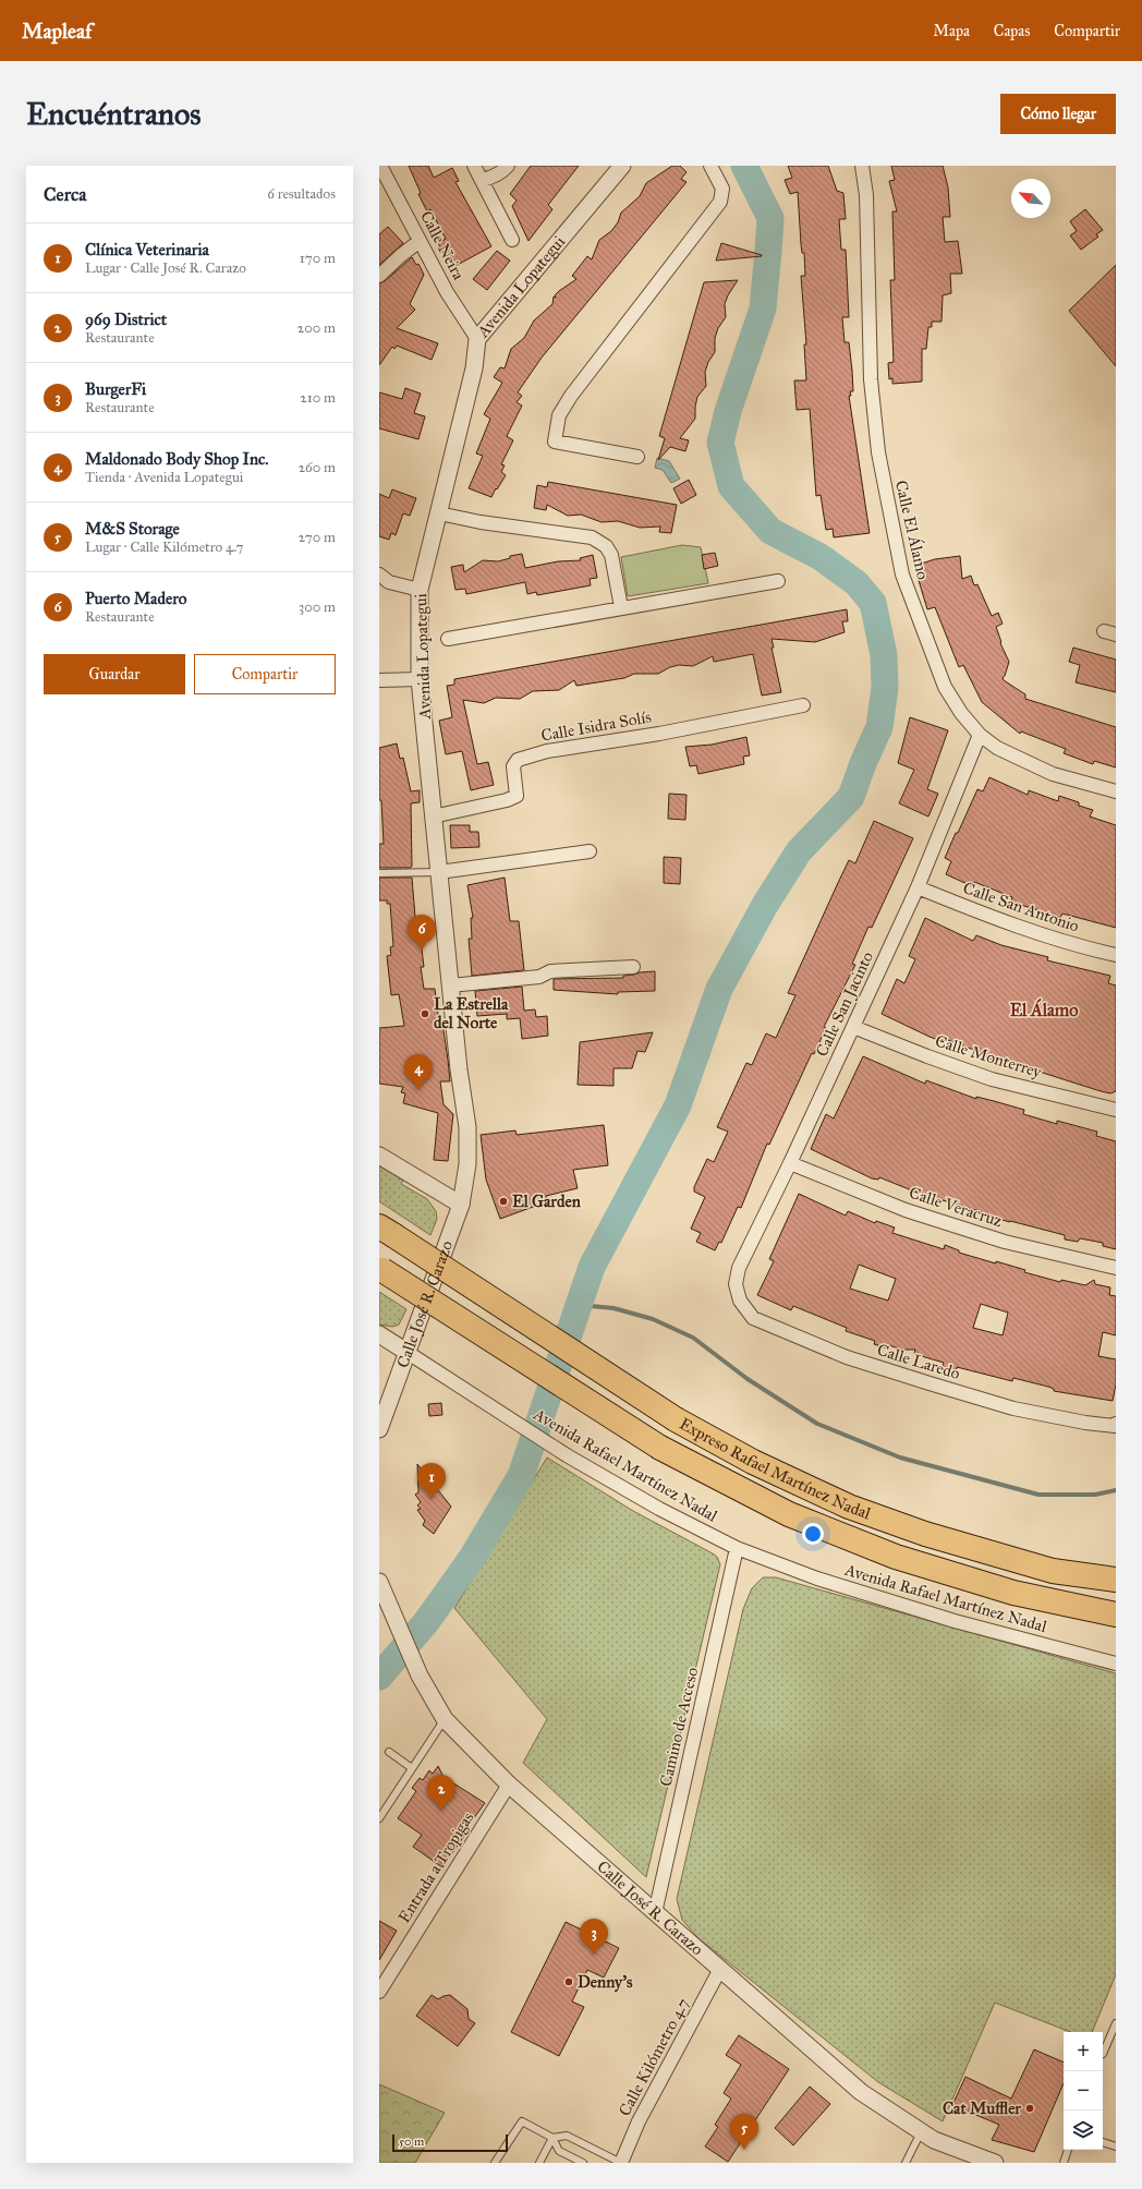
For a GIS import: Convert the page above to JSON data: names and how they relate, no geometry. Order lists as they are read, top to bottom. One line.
{"streets":{"highway":["Expreso Rafael Martínez Nadal"],"street":["Calle Neira","Avenida Lopategui","Calle El Álamo","Calle Isidra Solís","Calle San Antonio","Calle San Jacinto","Calle Monterrey","Calle Veracruz","Calle José R. Carazo","Calle Laredo","Avenida Rafael Martínez Nadal","Camino de Acceso","Entrada a Tropigas","Calle Kilómetro 4.7"]},"crossings":[["Calle Neira","Avenida Lopategui"],["Avenida Lopategui","Calle Isidra Solís"],["Avenida Lopategui","Calle José R. Carazo"],["Calle El Álamo","Calle San Jacinto"],["Calle San Antonio","Calle San Jacinto"],["Calle San Jacinto","Calle Monterrey"],["Calle San Jacinto","Calle Veracruz"],["Calle San Jacinto","Calle Laredo"],["Calle José R. Carazo","Avenida Rafael Martínez Nadal"],["Calle José R. Carazo","Camino de Acceso"],["Calle José R. Carazo","Entrada a Tropigas"],["Calle José R. Carazo","Calle Kilómetro 4.7"],["Avenida Rafael Martínez Nadal","Camino de Acceso"]],"districts":["El Álamo"],"places":["La Estrella del Norte","El Garden","Denny's","Cat Muffler"],"scale_bar":"50 m","north":"top left","page":{"header":"Mapleaf","nav":["Mapa","Capas","Compartir"],"buttons":["Cómo llegar",["Guardar","Compartir"]],"title":"Encuéntranos","heading":["Cerca","6 resultados"],"list":[{"mark":"1","name":"Clínica Veterinaria","note":"Lugar · Calle José R. Carazo","value":"170 m"},{"mark":"2","name":"969 District","note":"Restaurante","value":"200 m"},{"mark":"3","name":"BurgerFi","note":"Restaurante","value":"210 m"},{"mark":"4","name":"Maldonado Body Shop Inc.","note":"Tienda · Avenida Lopategui","value":"260 m"},{"mark":"5","name":"M&S Storage","note":"Lugar · Calle Kilómetro 4.7","value":"270 m"},{"mark":"6","name":"Puerto Madero","note":"Restaurante","value":"300 m"}],"pins":["6","4","1","2","3","5"],"map_buttons":["+","−"],"scale":"50 m"}}
